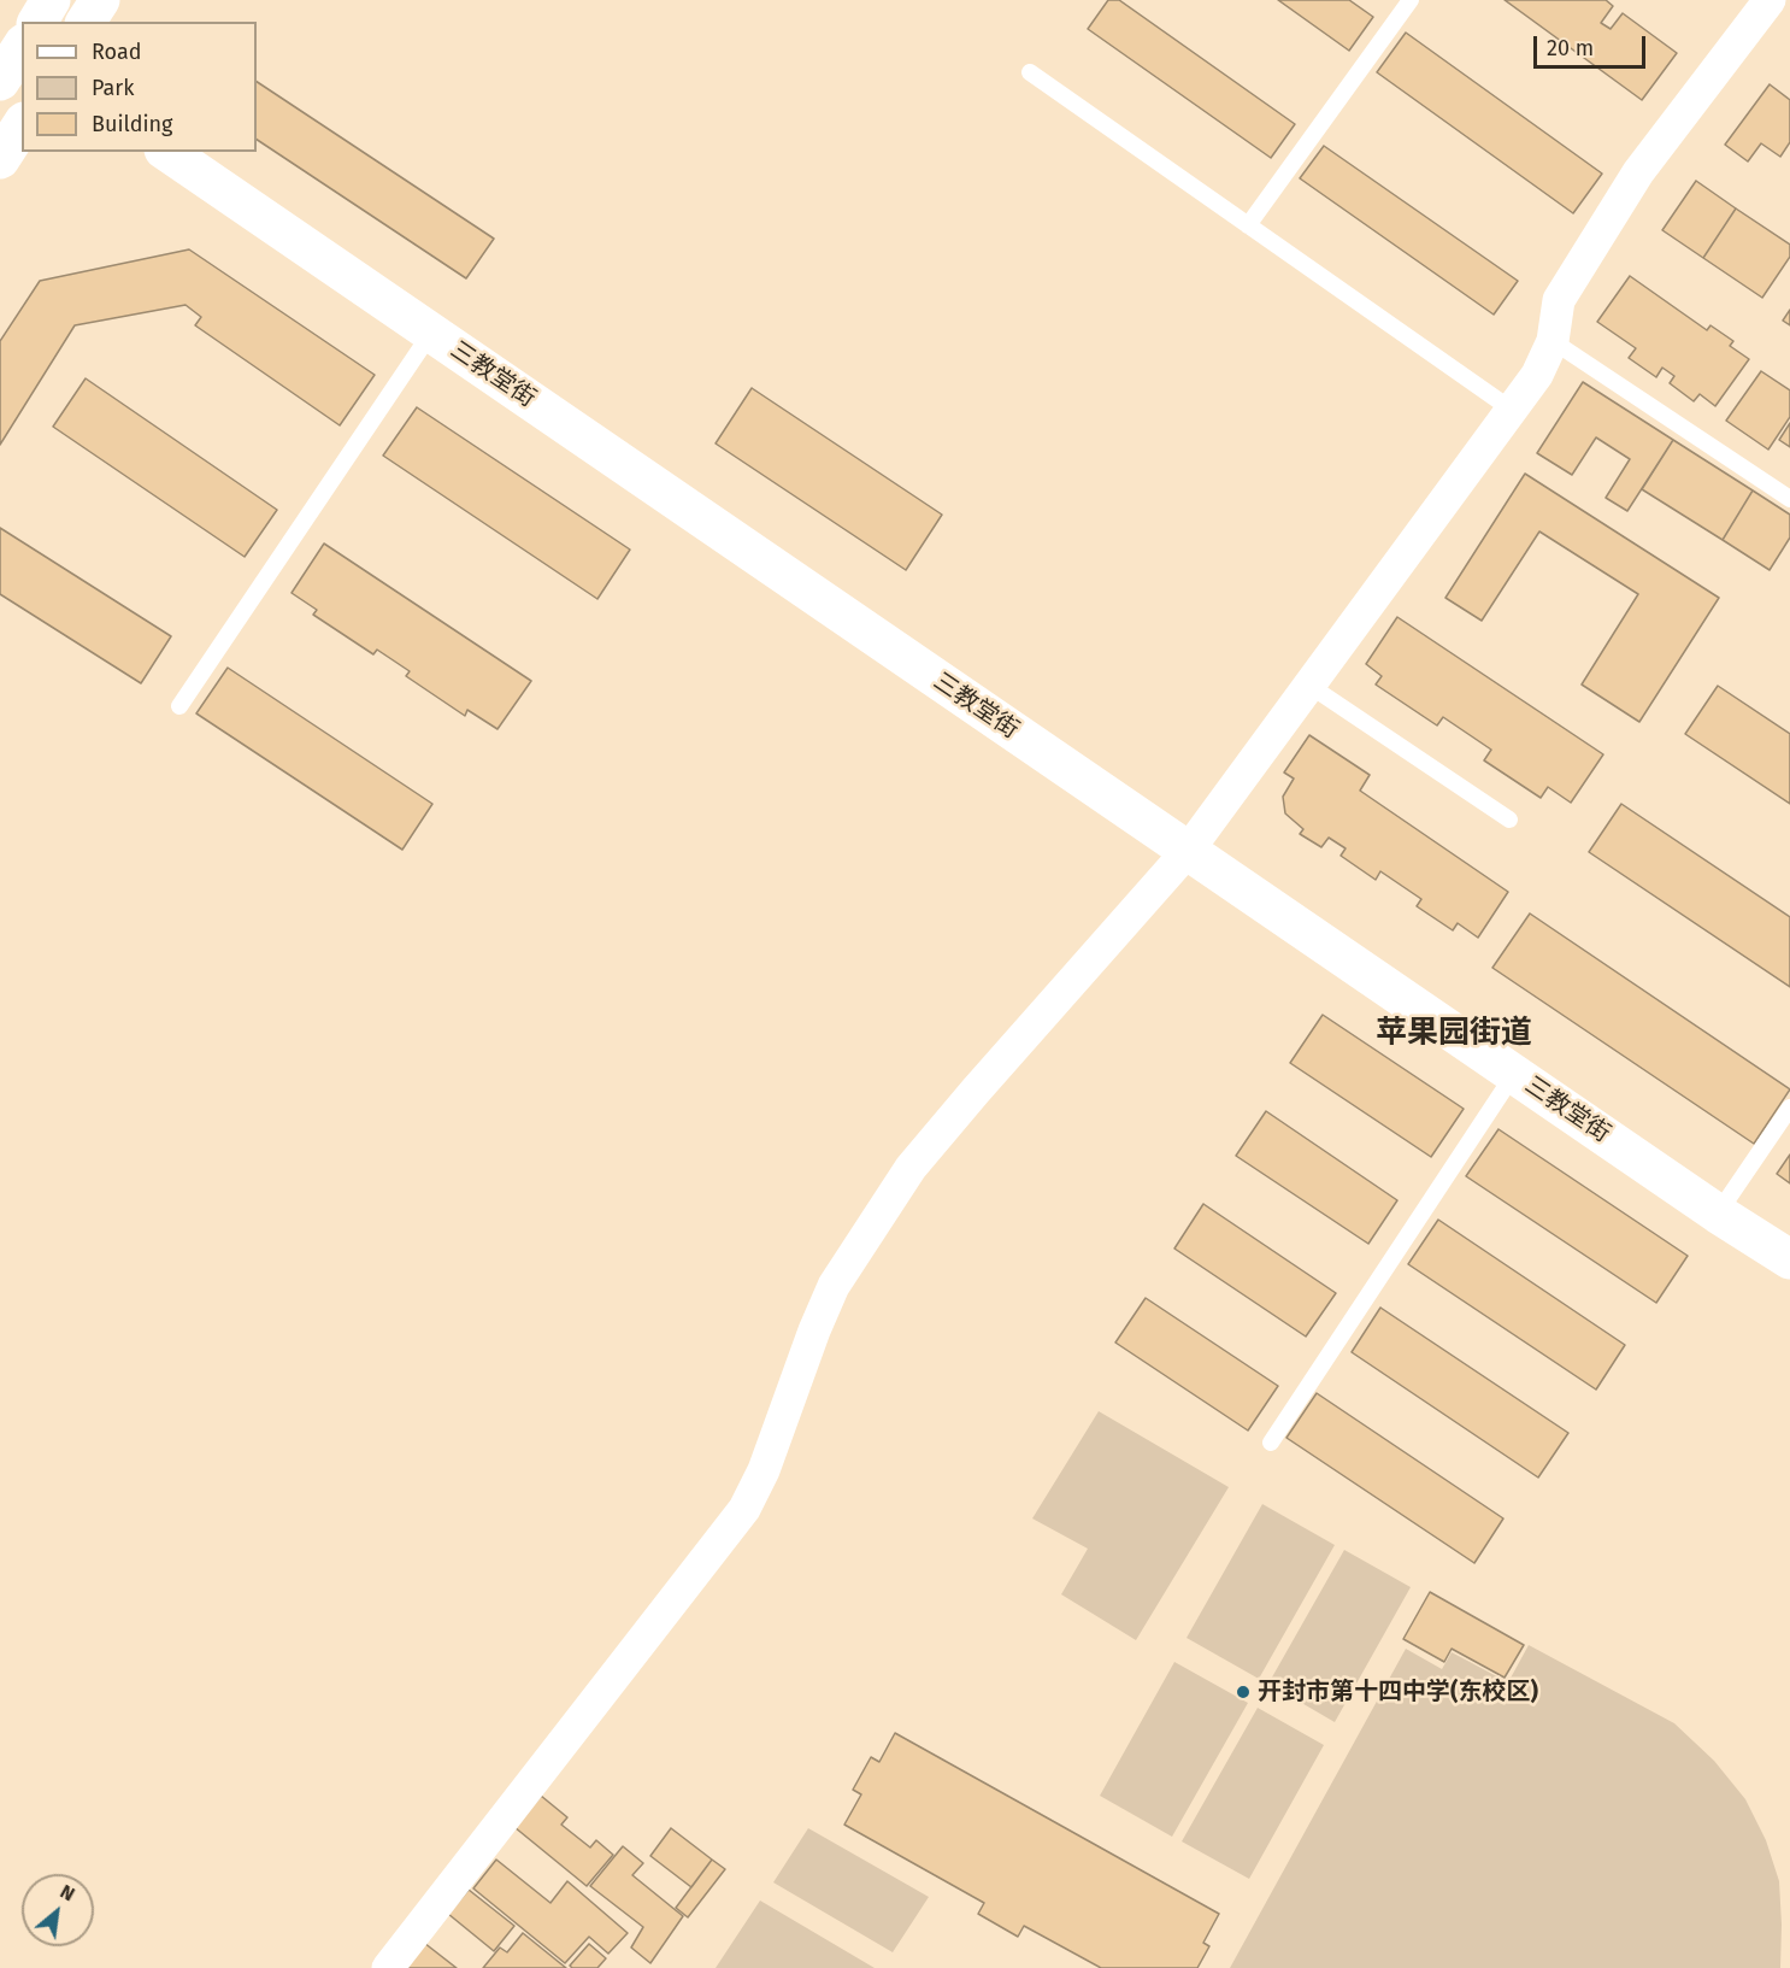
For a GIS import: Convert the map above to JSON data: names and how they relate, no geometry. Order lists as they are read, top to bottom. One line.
{"streets":{"street":["三教堂街"]},"districts":["苹果园街道"],"places":["开封市第十四中学(东校区)"],"legend":["Road","Park","Building"],"scale_bar":"20 m","north":"top right"}
